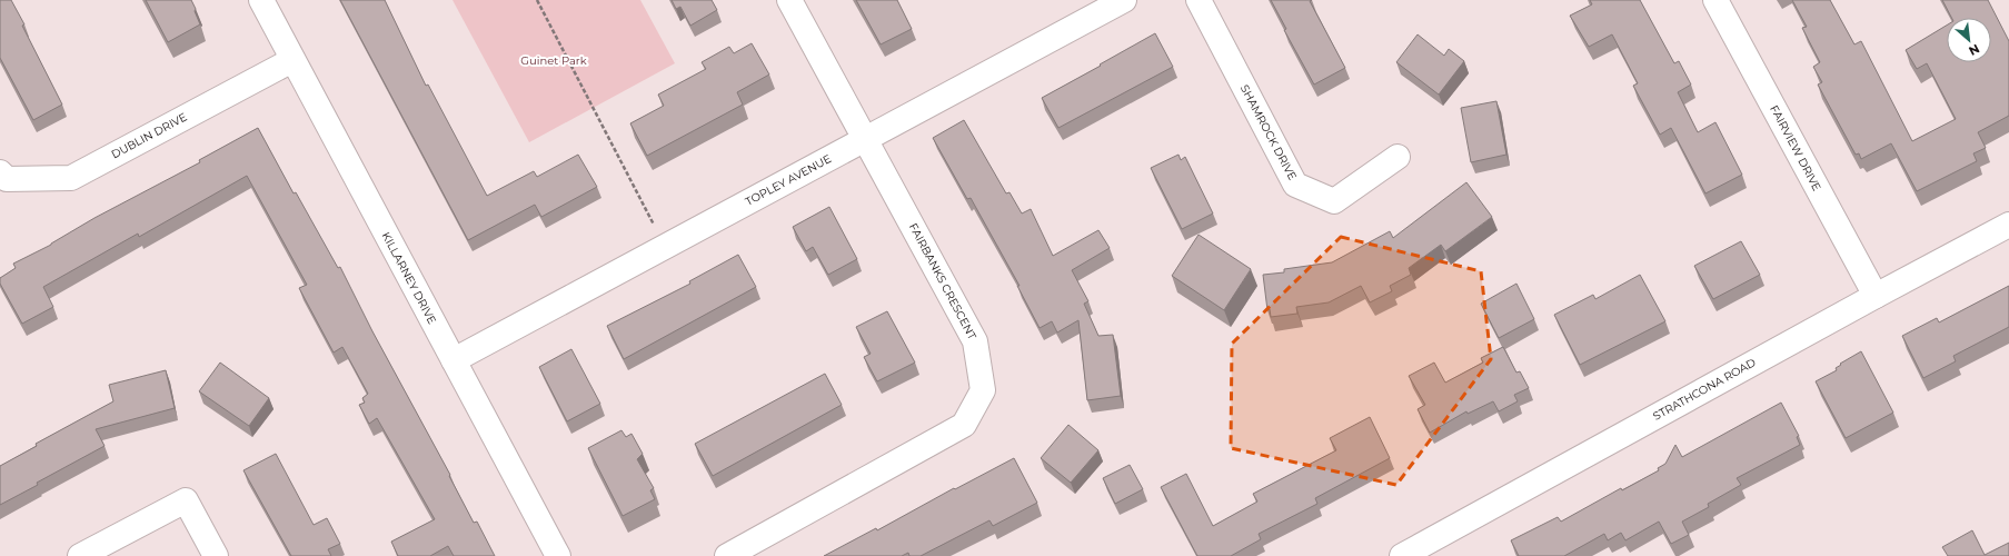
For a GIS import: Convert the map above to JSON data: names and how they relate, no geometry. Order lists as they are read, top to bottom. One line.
{"streets":{"street":["SHAMROCK DRIVE","DUBLIN DRIVE","FAIRVIEW DRIVE","TOPLEY AVENUE","KILLARNEY DRIVE","FAIRBANKS CRESCENT","STRATHCONA ROAD"]},"crossings":[["DUBLIN DRIVE","KILLARNEY DRIVE"],["FAIRVIEW DRIVE","STRATHCONA ROAD"],["TOPLEY AVENUE","KILLARNEY DRIVE"],["TOPLEY AVENUE","FAIRBANKS CRESCENT"]],"parks":["Guinet Park"],"north":"bottom right"}
